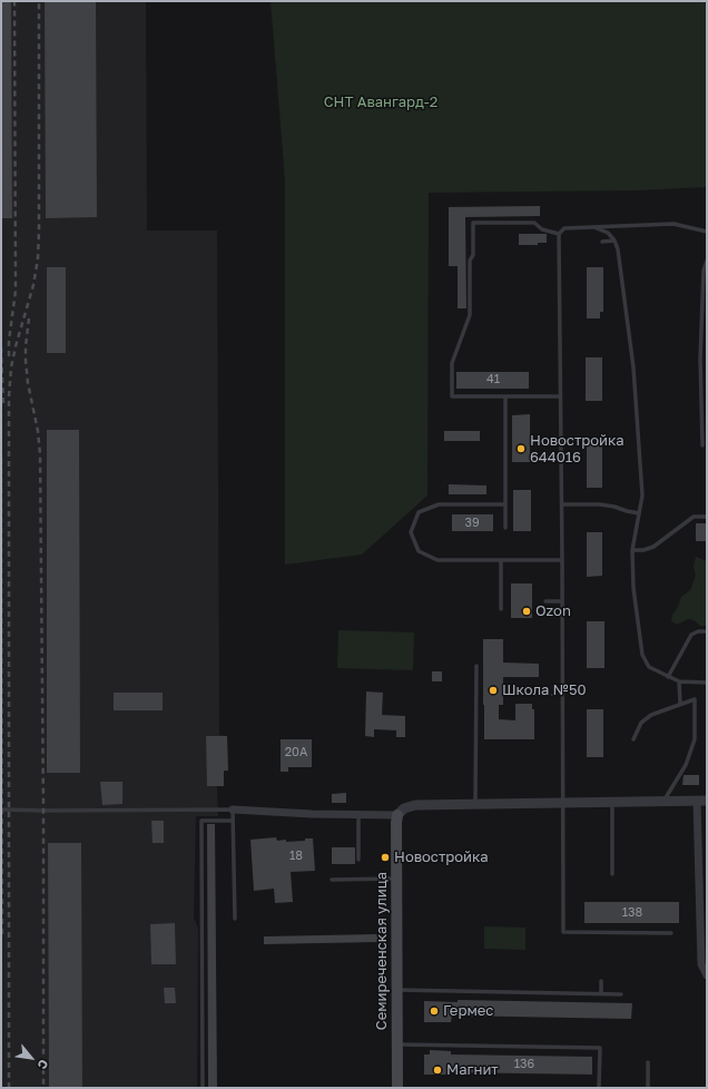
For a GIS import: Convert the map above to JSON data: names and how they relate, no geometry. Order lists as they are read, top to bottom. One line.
{"streets":{"main road":["Семиреченская улица"]},"parks":["СНТ Авангард-2"],"places":["Новостройка 644016","Ozon","Школа №50","Новостройка","Гермес","Магнит"],"house_numbers":["41","39","20А","18","138","136"],"north":"bottom right"}
